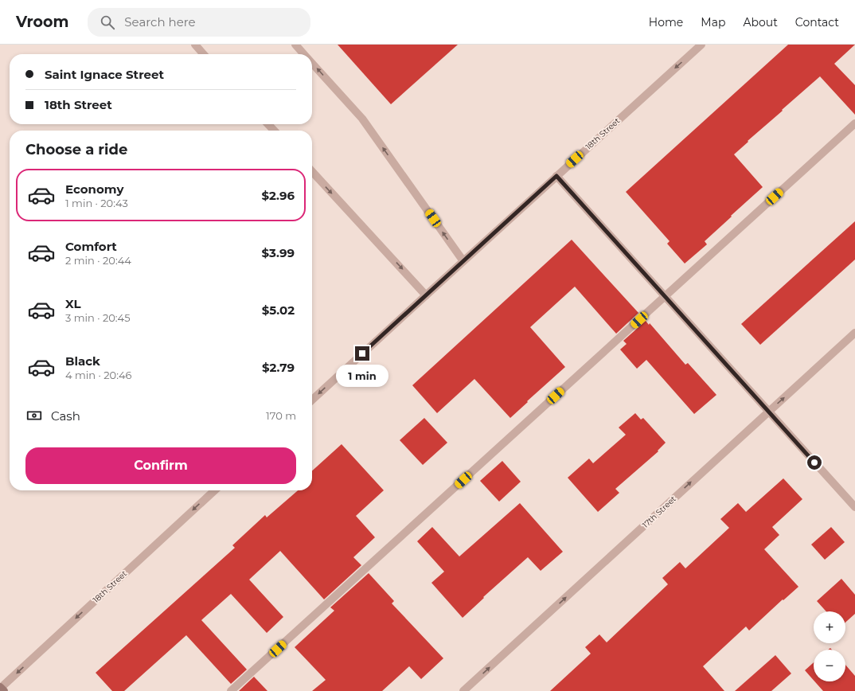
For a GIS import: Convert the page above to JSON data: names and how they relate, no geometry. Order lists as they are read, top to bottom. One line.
{"streets":{"street":["18th Street","17th Street"]},"one_way":["18th Street","17th Street"],"page":{"header":"Vroom","search":"Search here","nav":["Home","Map","About","Contact"],"banner":["Saint Ignace Street","18th Street"],"heading":"Choose a ride","list":[{"name":"Economy","note":"1 min · 20:43","value":"$2.96"},{"name":"Comfort","note":"2 min · 20:44","value":"$3.99"},{"name":"XL","note":"3 min · 20:45","value":"$5.02"},{"name":"Black","note":"4 min · 20:46","value":"$2.79"}],"bubble":"1 min","pay":["Cash","170 m"],"buttons":"Confirm","map_buttons":["+","−"]}}
